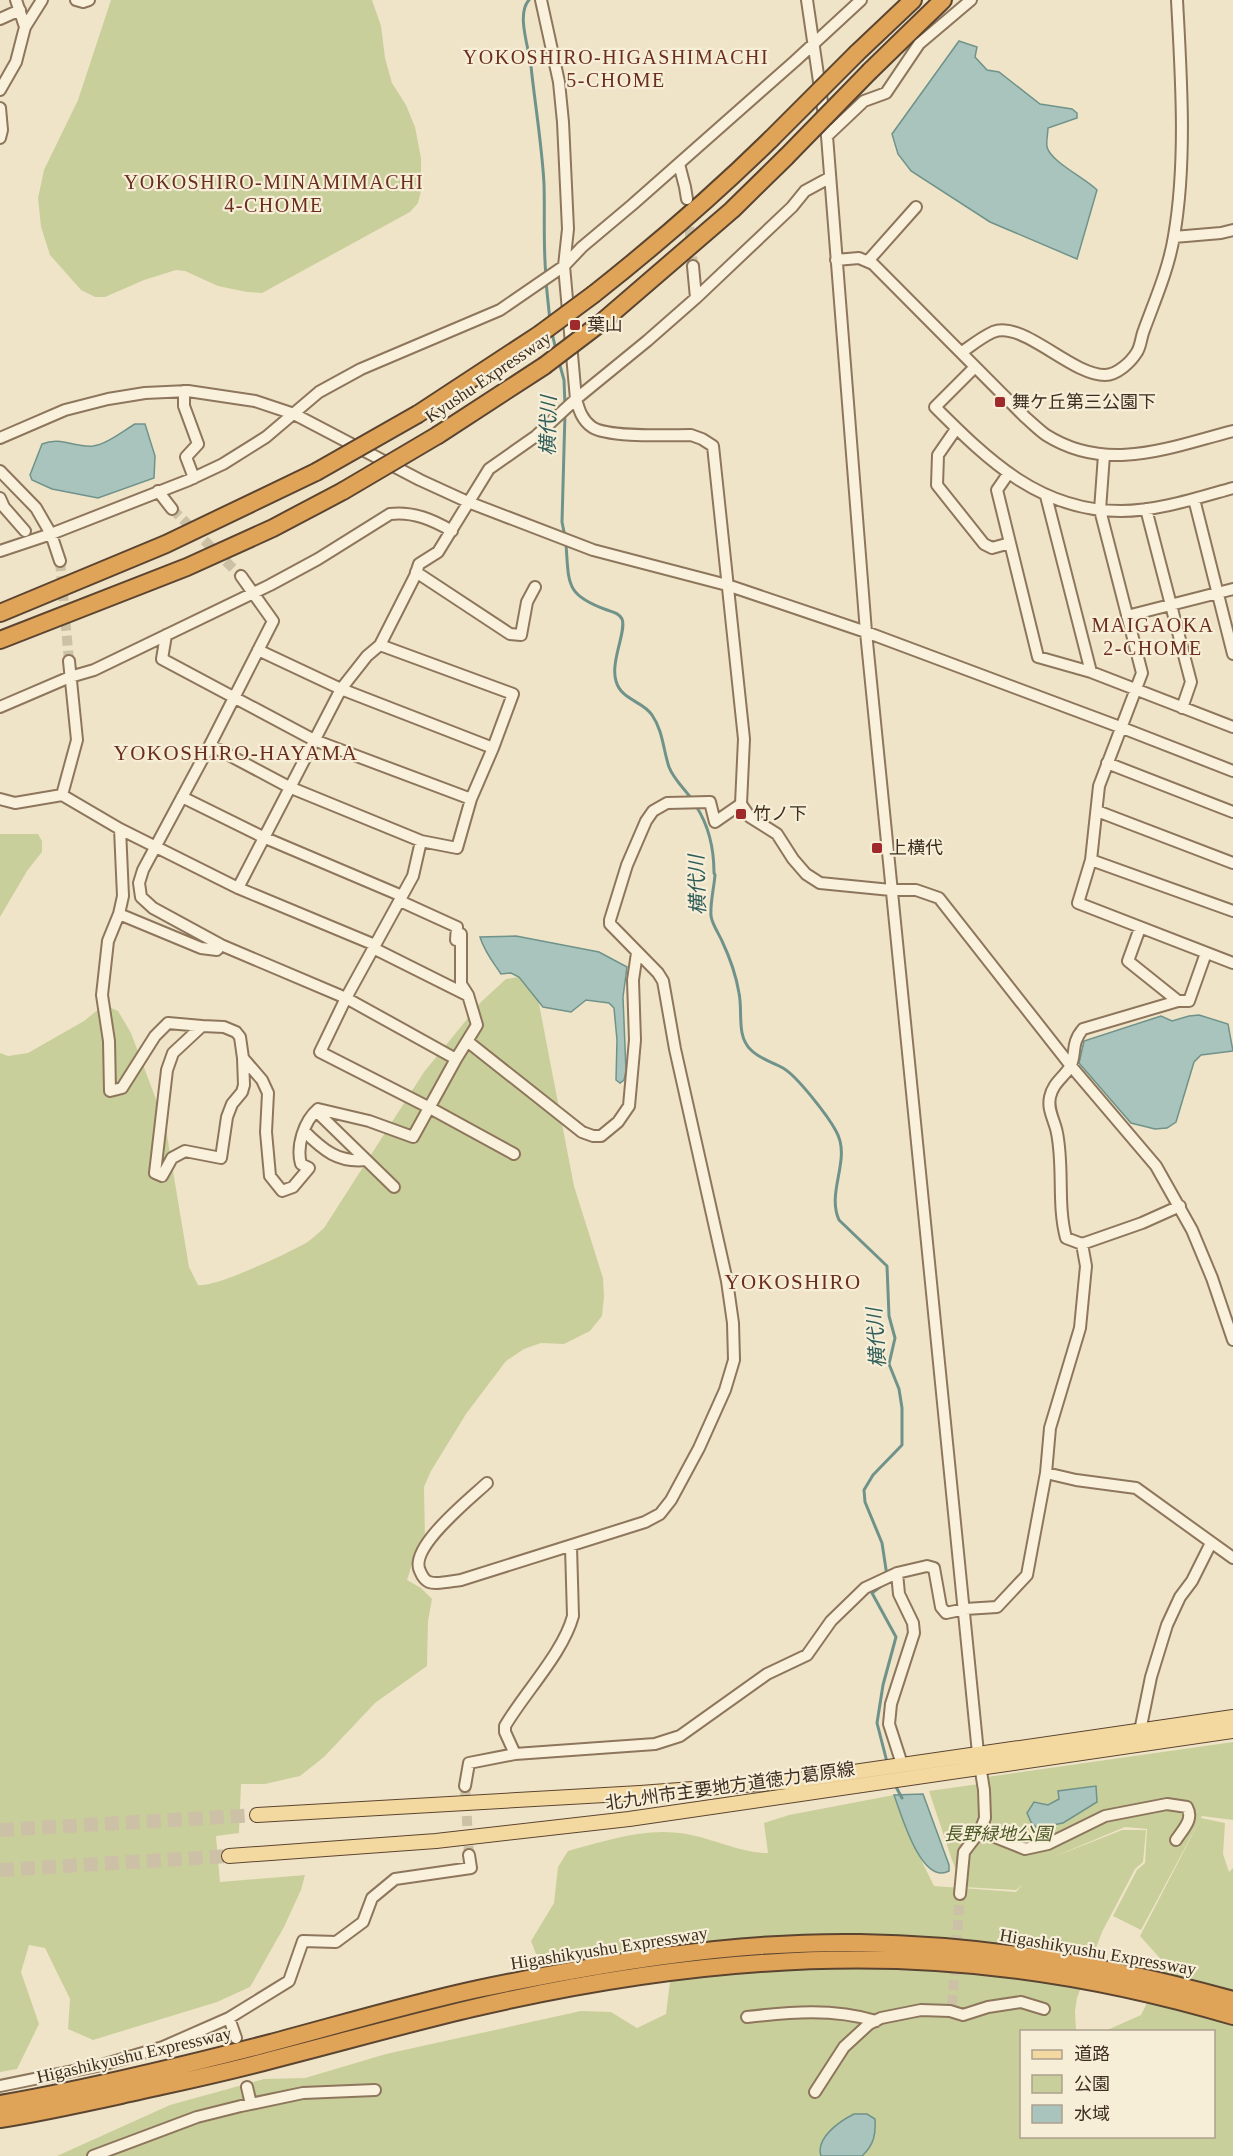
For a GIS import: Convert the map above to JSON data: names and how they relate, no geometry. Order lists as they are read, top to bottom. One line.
{"streets":{"highway":["Kyushu Expressway","Higashikyushu Expressway"],"main road":["北九州市主要地方道徳力葛原線"]},"districts":["YOKOSHIRO-HIGASHIMACHI 5-CHOME","YOKOSHIRO-MINAMIMACHI 4-CHOME","MAIGAOKA 2-CHOME","YOKOSHIRO-HAYAMA","YOKOSHIRO"],"water":["横代川"],"parks":["長野緑地公園"],"places":{"transit":["葉山","舞ケ丘第三公園下","竹ノ下","上横代"]},"legend":["道路","公園","水域"]}
